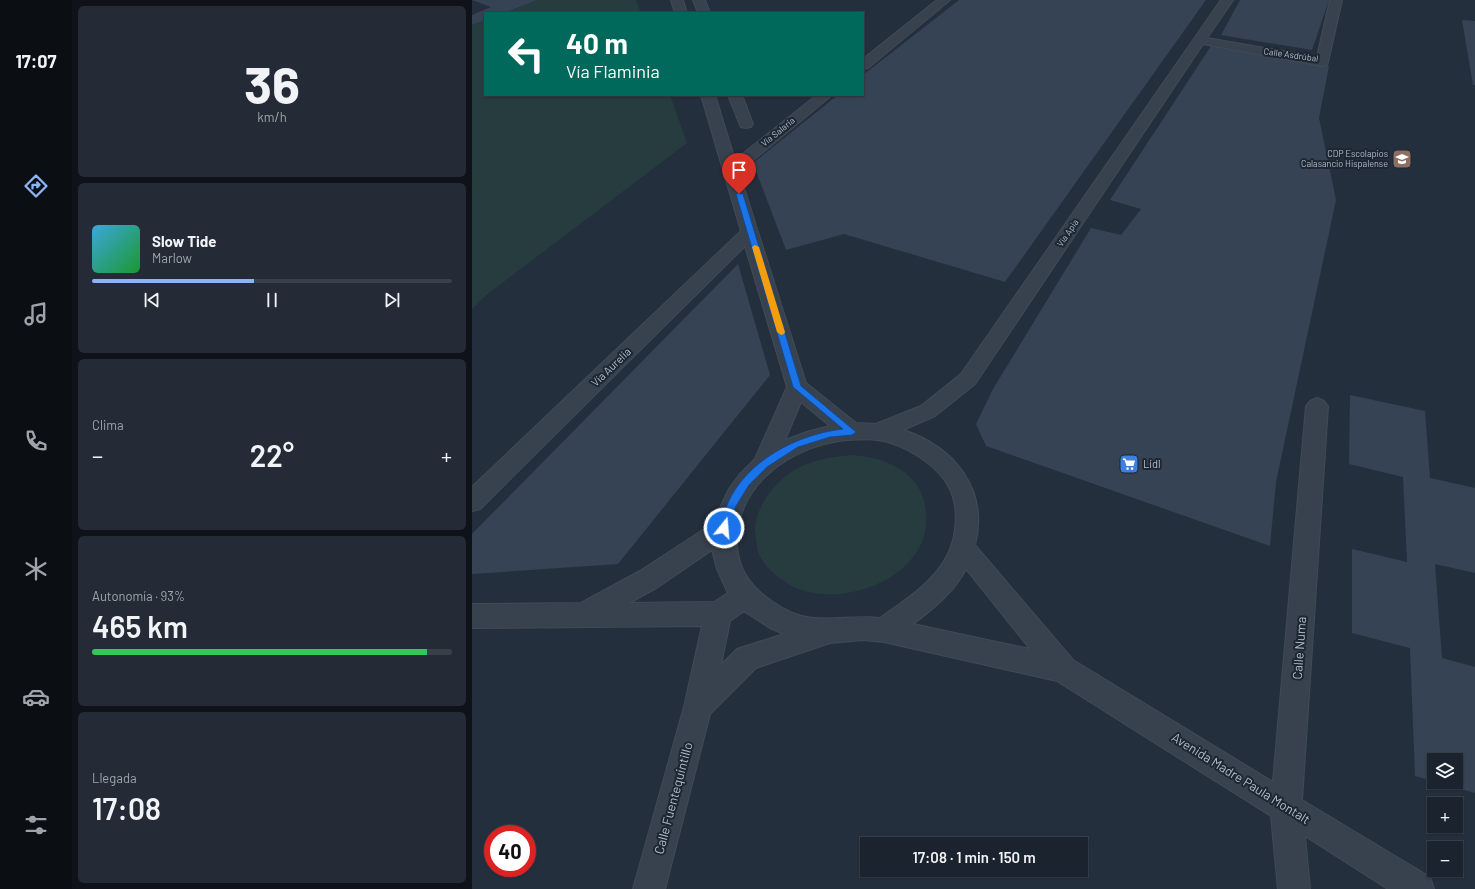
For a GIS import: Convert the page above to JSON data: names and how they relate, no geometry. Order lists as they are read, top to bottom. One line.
{"streets":{"street":["Calle Asdrúbal","Vía Salaria","Vía Apia","Vía Aurelia","Calle Numa","Avenida Madre Paula Montalt","Calle Fuentequintillo"]},"crossings":[["Calle Asdrúbal","Vía Apia"],["Calle Numa","Avenida Madre Paula Montalt"],["Avenida Madre Paula Montalt","Calle Fuentequintillo"]],"places":{"school or university":["CDP Escolapios Calasancio Hispalense"],"supermarket":["Lidl"]},"page":{"tabs":"17:07","tile":[["36","km/h"],"Clima",["Autonomía · 93%","465 km"],["Llegada","17:08"]],"turn":["40 m","Vía Flaminia"],"song":["Slow Tide","Marlow"],"heat":["−","22°","+"],"map_buttons":["+","−"],"limit":"40","trip":"17:08 · 1 min · 150 m"}}
